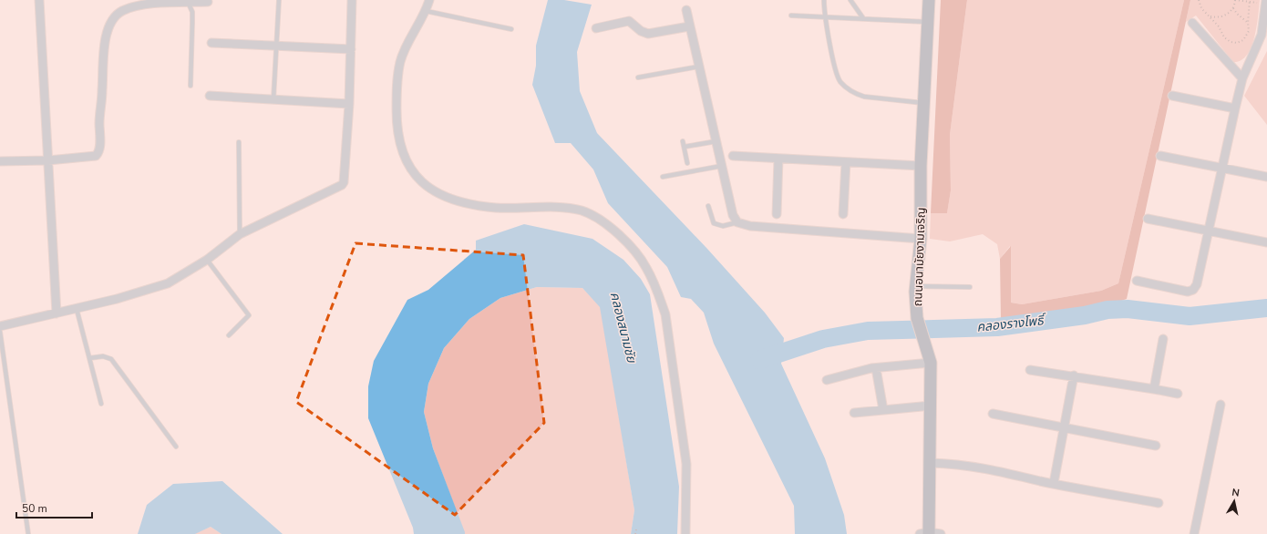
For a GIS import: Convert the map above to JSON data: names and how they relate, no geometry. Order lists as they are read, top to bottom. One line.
{"streets":{"street":["ถนนอนามัยงามเจริญ"]},"water":["คลองรางโพธิ์","คลองสนามชัย"],"scale_bar":"50 m","north":"top"}
